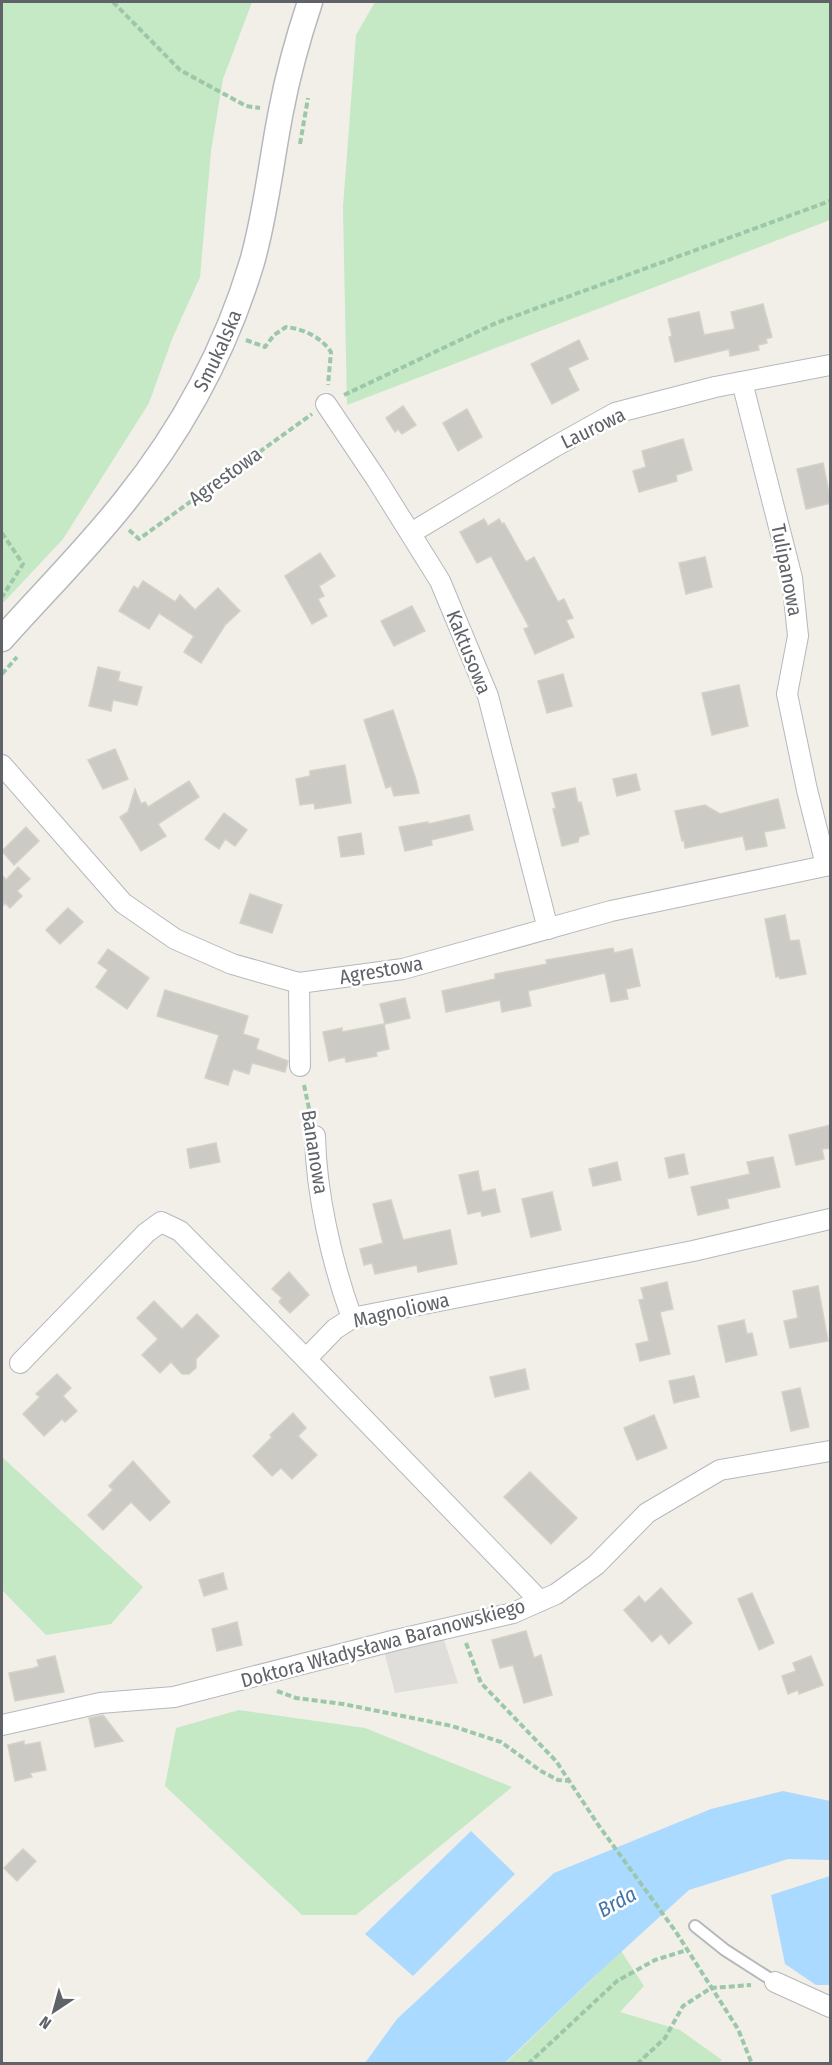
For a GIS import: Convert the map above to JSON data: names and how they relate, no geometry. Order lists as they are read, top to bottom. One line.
{"streets":{"street":["Smukalska","Laurowa","Agrestowa","Tulipanowa","Kaktusowa","Bananowa","Magnoliowa","Doktora Władysława Baranowskiego"]},"crossings":[["Laurowa","Tulipanowa"],["Laurowa","Kaktusowa"],["Agrestowa","Tulipanowa"],["Agrestowa","Kaktusowa"],["Bananowa","Magnoliowa"]],"water":["Brda"],"north":"bottom left"}
